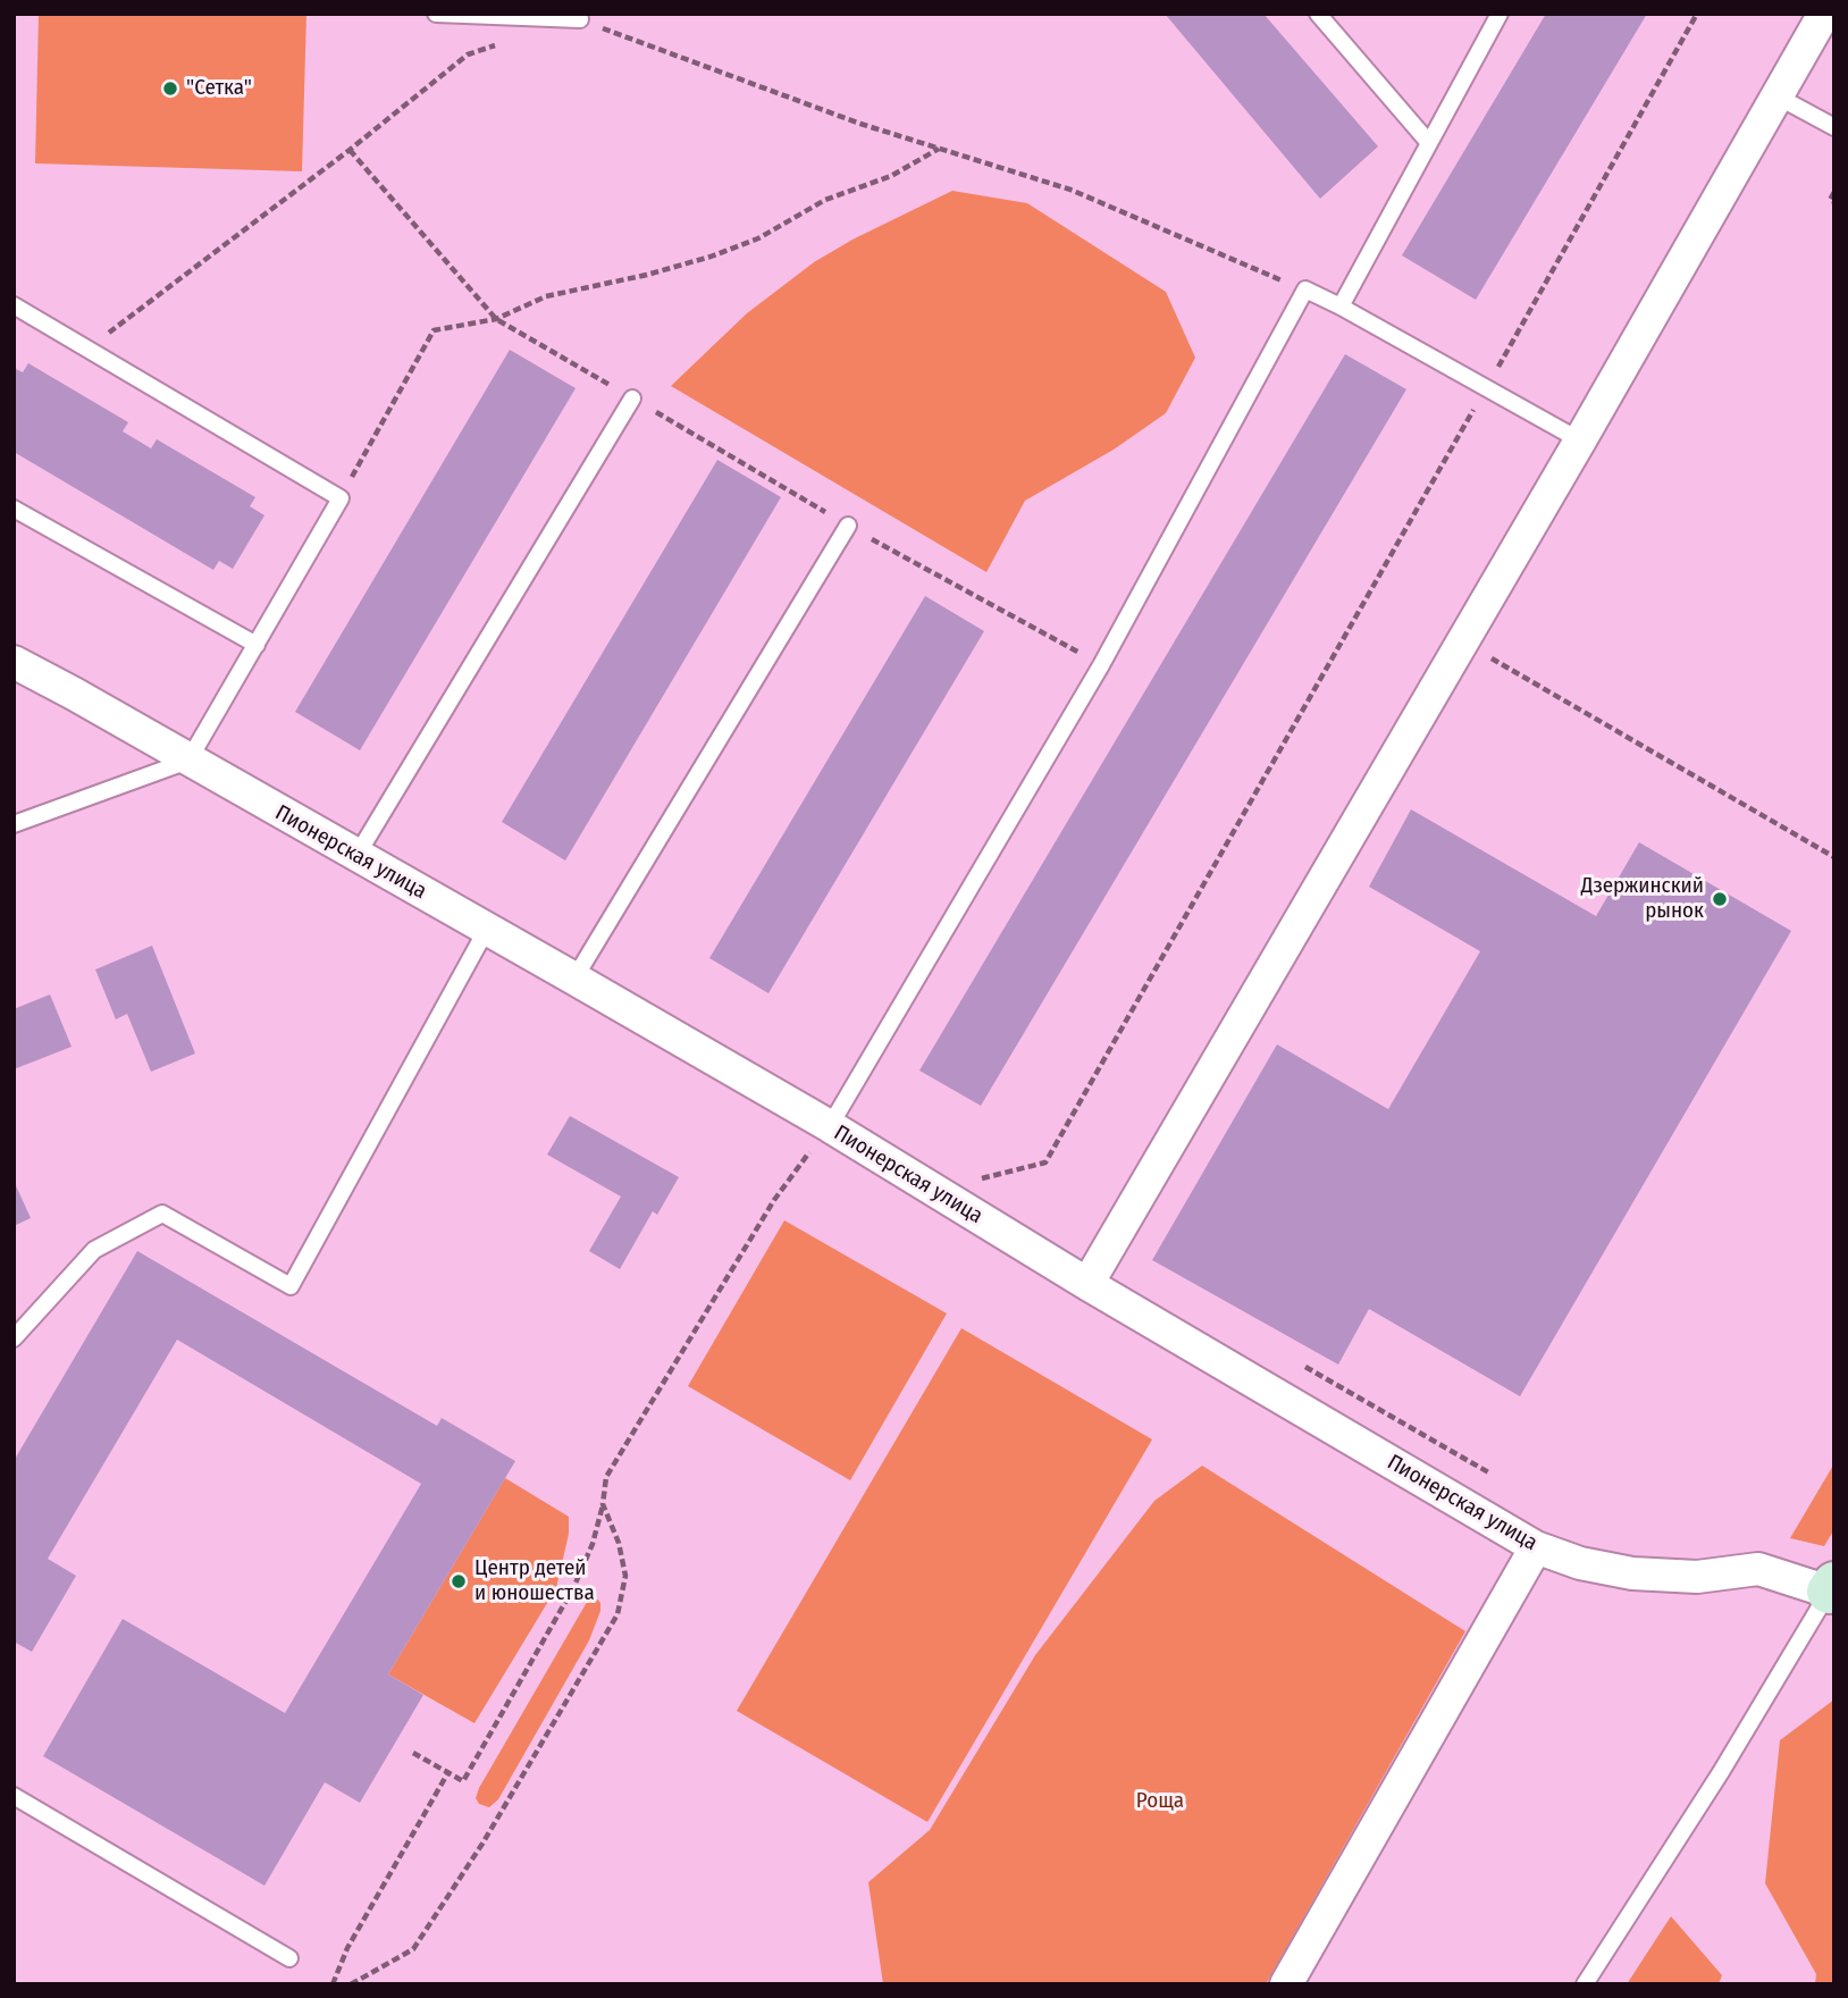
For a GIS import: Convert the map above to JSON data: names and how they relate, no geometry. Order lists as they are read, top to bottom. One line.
{"streets":{"street":["Пионерская улица"]},"parks":["Роща"],"places":["\"Сетка\"","Дзержинский рынок","Центр детей и юношества"]}
